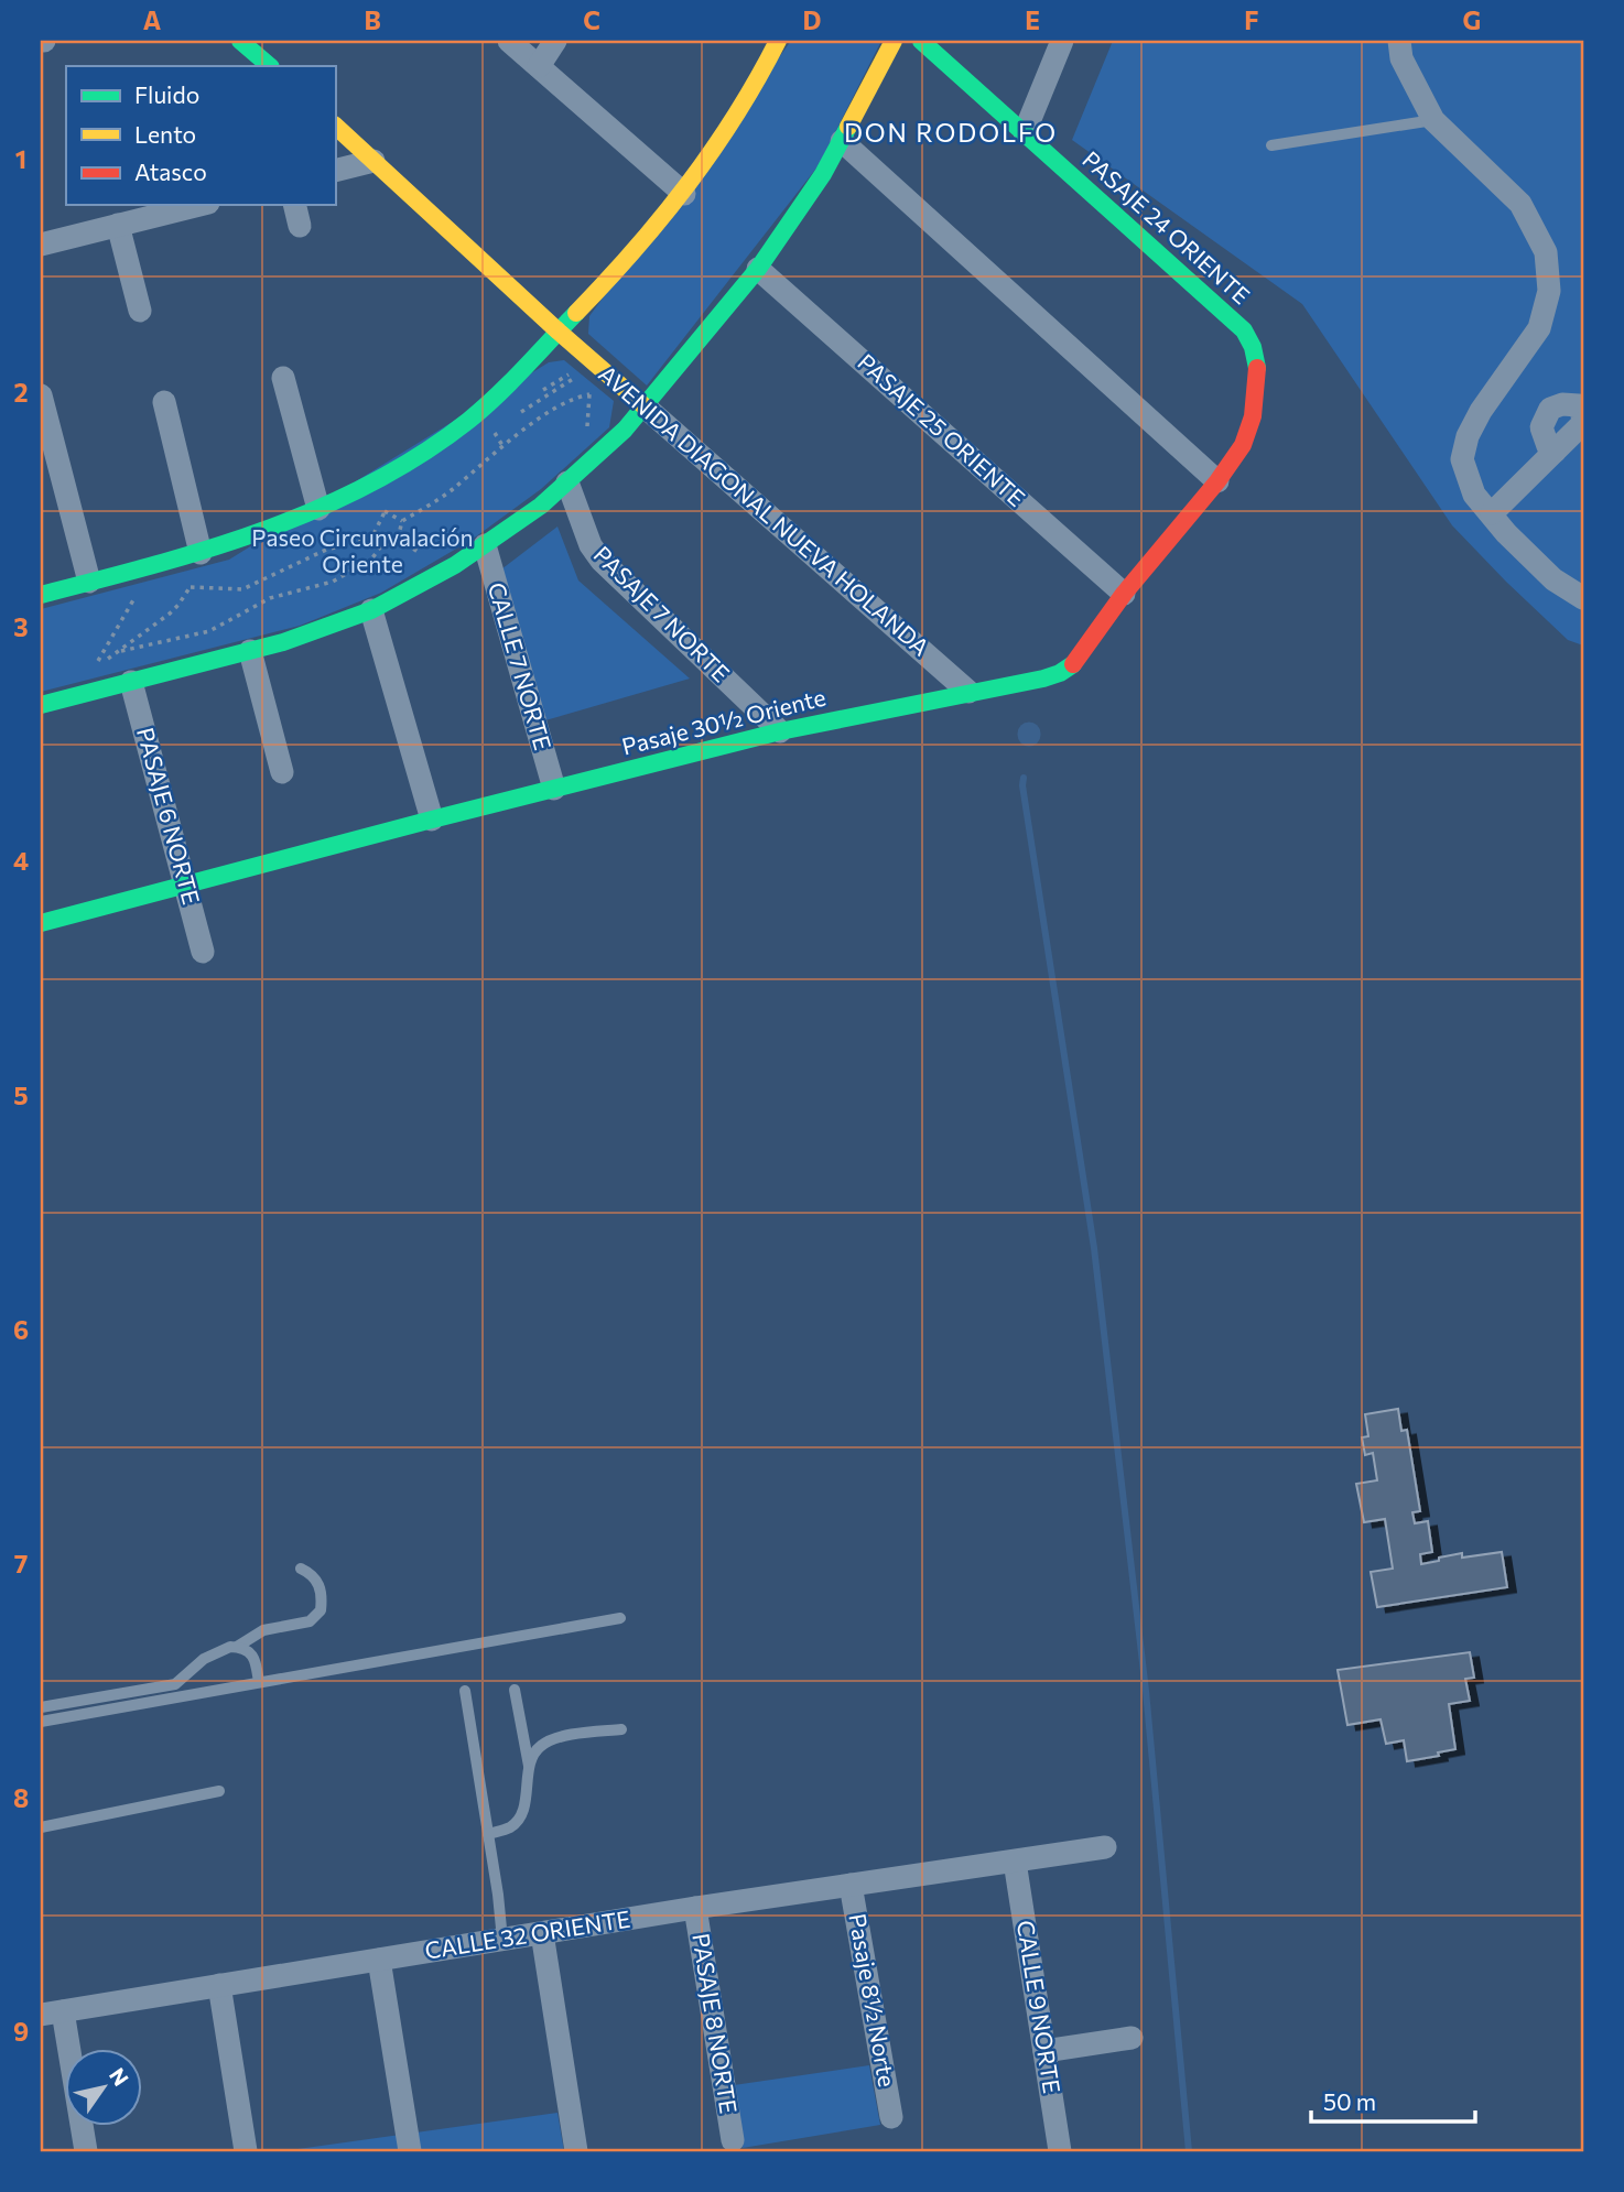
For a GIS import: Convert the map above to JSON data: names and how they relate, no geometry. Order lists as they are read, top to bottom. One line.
{"streets":{"street":["PASAJE 24 ORIENTE","PASAJE 25 ORIENTE","AVENIDA DIAGONAL NUEVA HOLANDA","PASAJE 7 NORTE","CALLE 7 NORTE","Pasaje 30½ Oriente","PASAJE 6 NORTE","CALLE 32 ORIENTE","Pasaje 8½ Norte","CALLE 9 NORTE","PASAJE 8 NORTE"]},"crossings":[["PASAJE 24 ORIENTE","Pasaje 30½ Oriente"],["PASAJE 25 ORIENTE","Pasaje 30½ Oriente"],["AVENIDA DIAGONAL NUEVA HOLANDA","Pasaje 30½ Oriente"],["PASAJE 7 NORTE","Pasaje 30½ Oriente"],["CALLE 7 NORTE","Pasaje 30½ Oriente"],["Pasaje 30½ Oriente","PASAJE 6 NORTE"],["CALLE 32 ORIENTE","Pasaje 8½ Norte"],["CALLE 32 ORIENTE","CALLE 9 NORTE"],["CALLE 32 ORIENTE","PASAJE 8 NORTE"]],"districts":["DON RODOLFO"],"parks":["Paseo Circunvalación Oriente"],"legend":["Fluido","Lento","Atasco"],"scale_bar":"50 m","north":"top right","grid":{"columns":["A","B","C","D","E","F","G"],"rows":["1","2","3","4","5","6","7","8","9"]}}
